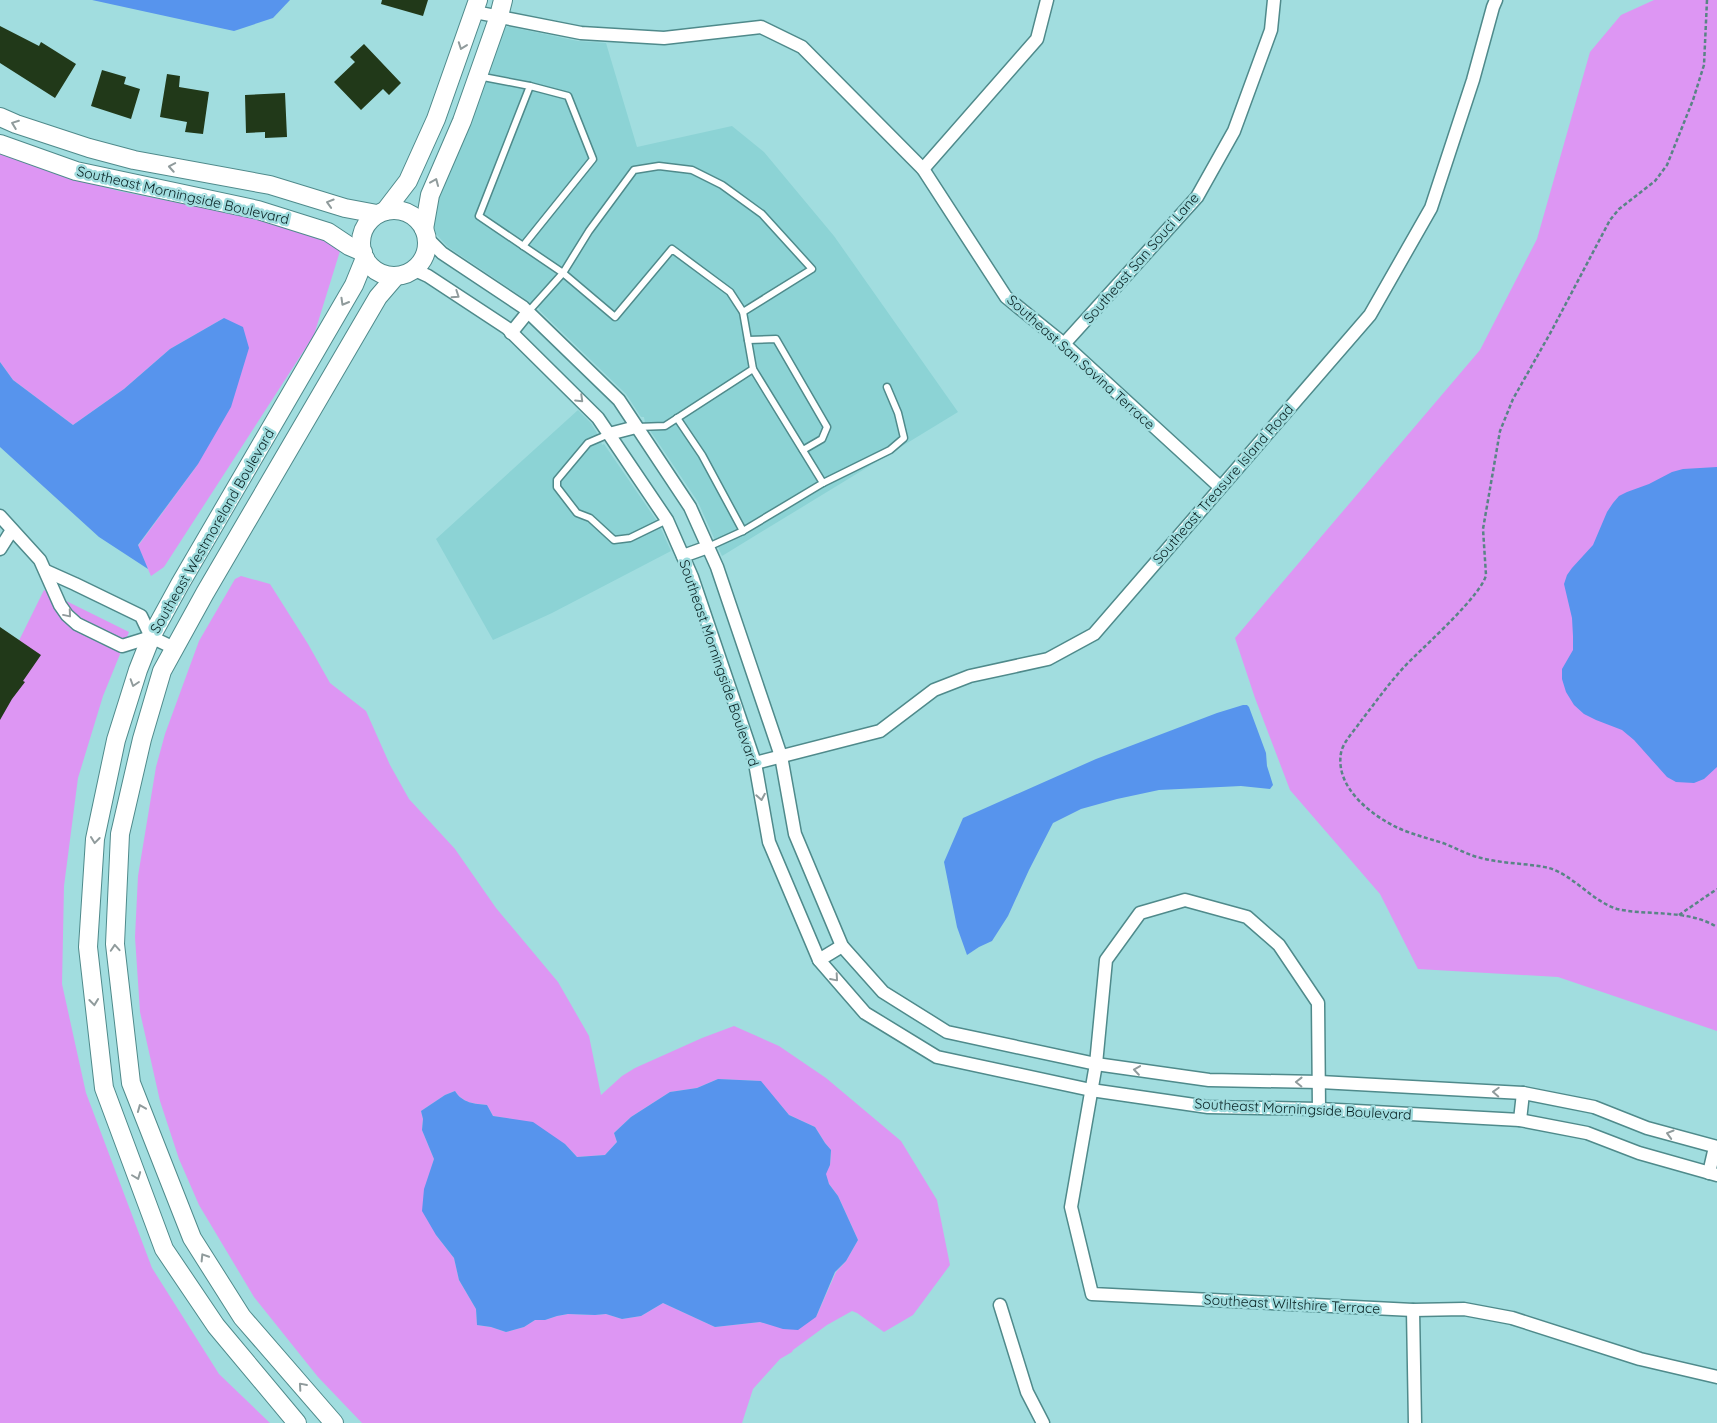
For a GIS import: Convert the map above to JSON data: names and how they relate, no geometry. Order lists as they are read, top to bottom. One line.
{"streets":{"street":["Southeast Morningside Boulevard","Southeast San Souci Lane","Southeast San Sovina Terrace","Southeast Treasure Island Road","Southeast Westmoreland Boulevard","Southeast Wiltshire Terrace"]},"crossings":[["Southeast Morningside Boulevard","Southeast Treasure Island Road"],["Southeast Morningside Boulevard","Southeast Westmoreland Boulevard"],["Southeast Morningside Boulevard","Southeast Wiltshire Terrace"],["Southeast San Souci Lane","Southeast San Sovina Terrace"],["Southeast San Sovina Terrace","Southeast Treasure Island Road"]]}
